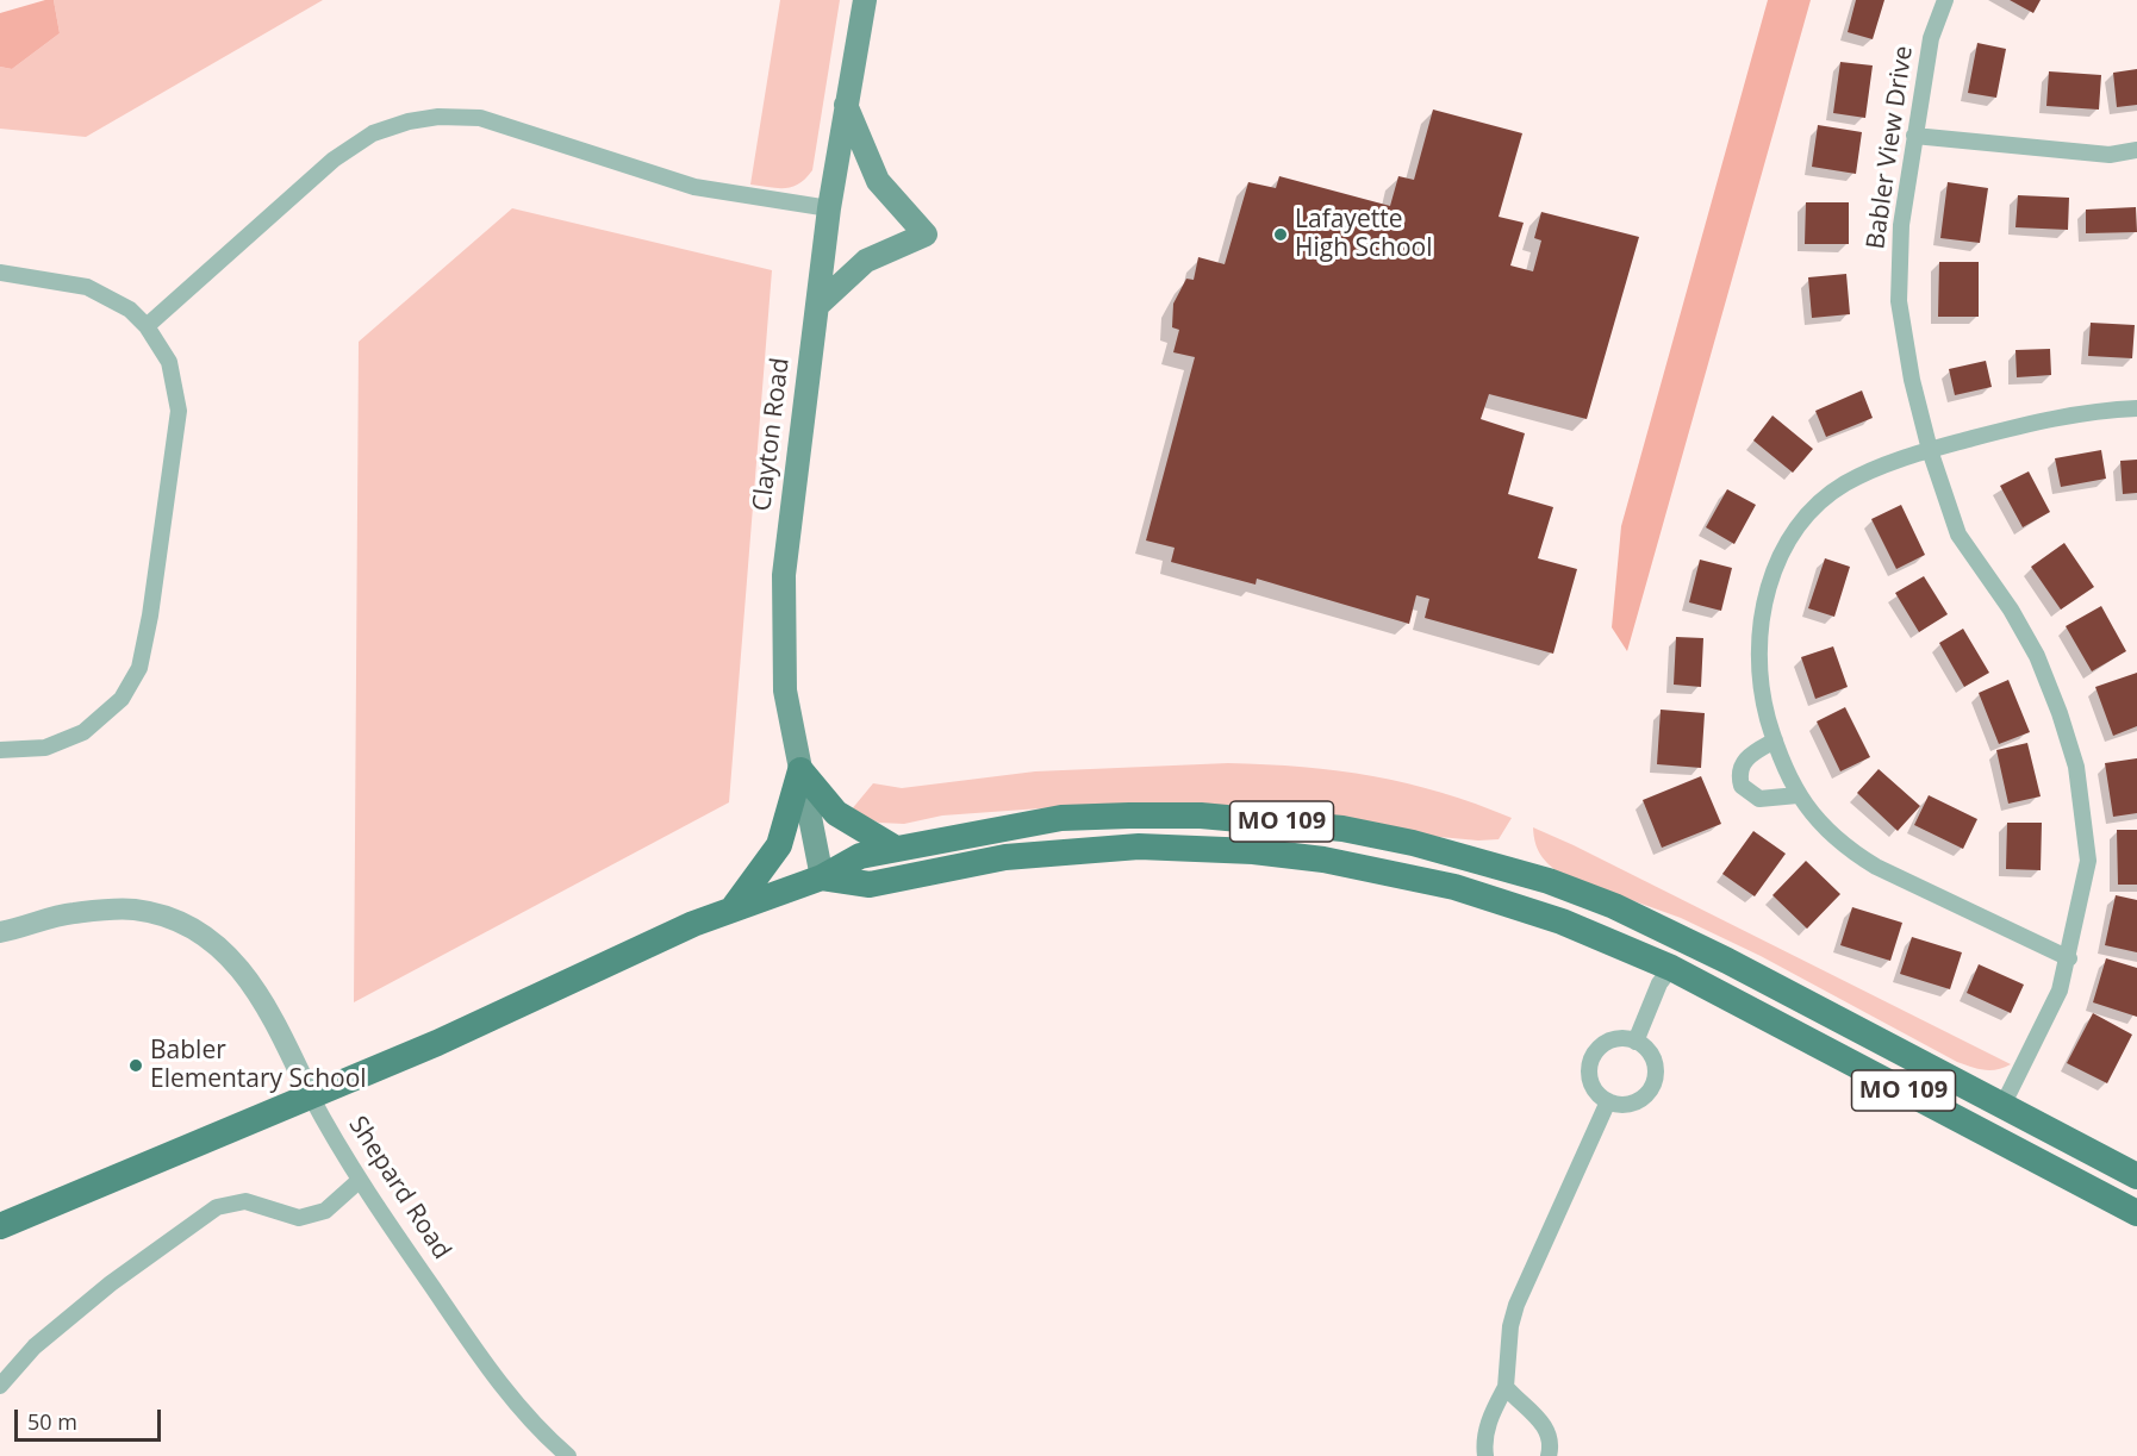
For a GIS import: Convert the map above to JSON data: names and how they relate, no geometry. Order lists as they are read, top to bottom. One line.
{"streets":{"main road":["Clayton Road","MO 109"],"street":["Babler View Drive","Shepard Road"]},"crossings":[["Babler View Drive","MO 109"],["Clayton Road","MO 109"],["MO 109","Shepard Road"]],"places":["Lafayette High School","Babler Elementary School"],"scale_bar":"50 m"}
